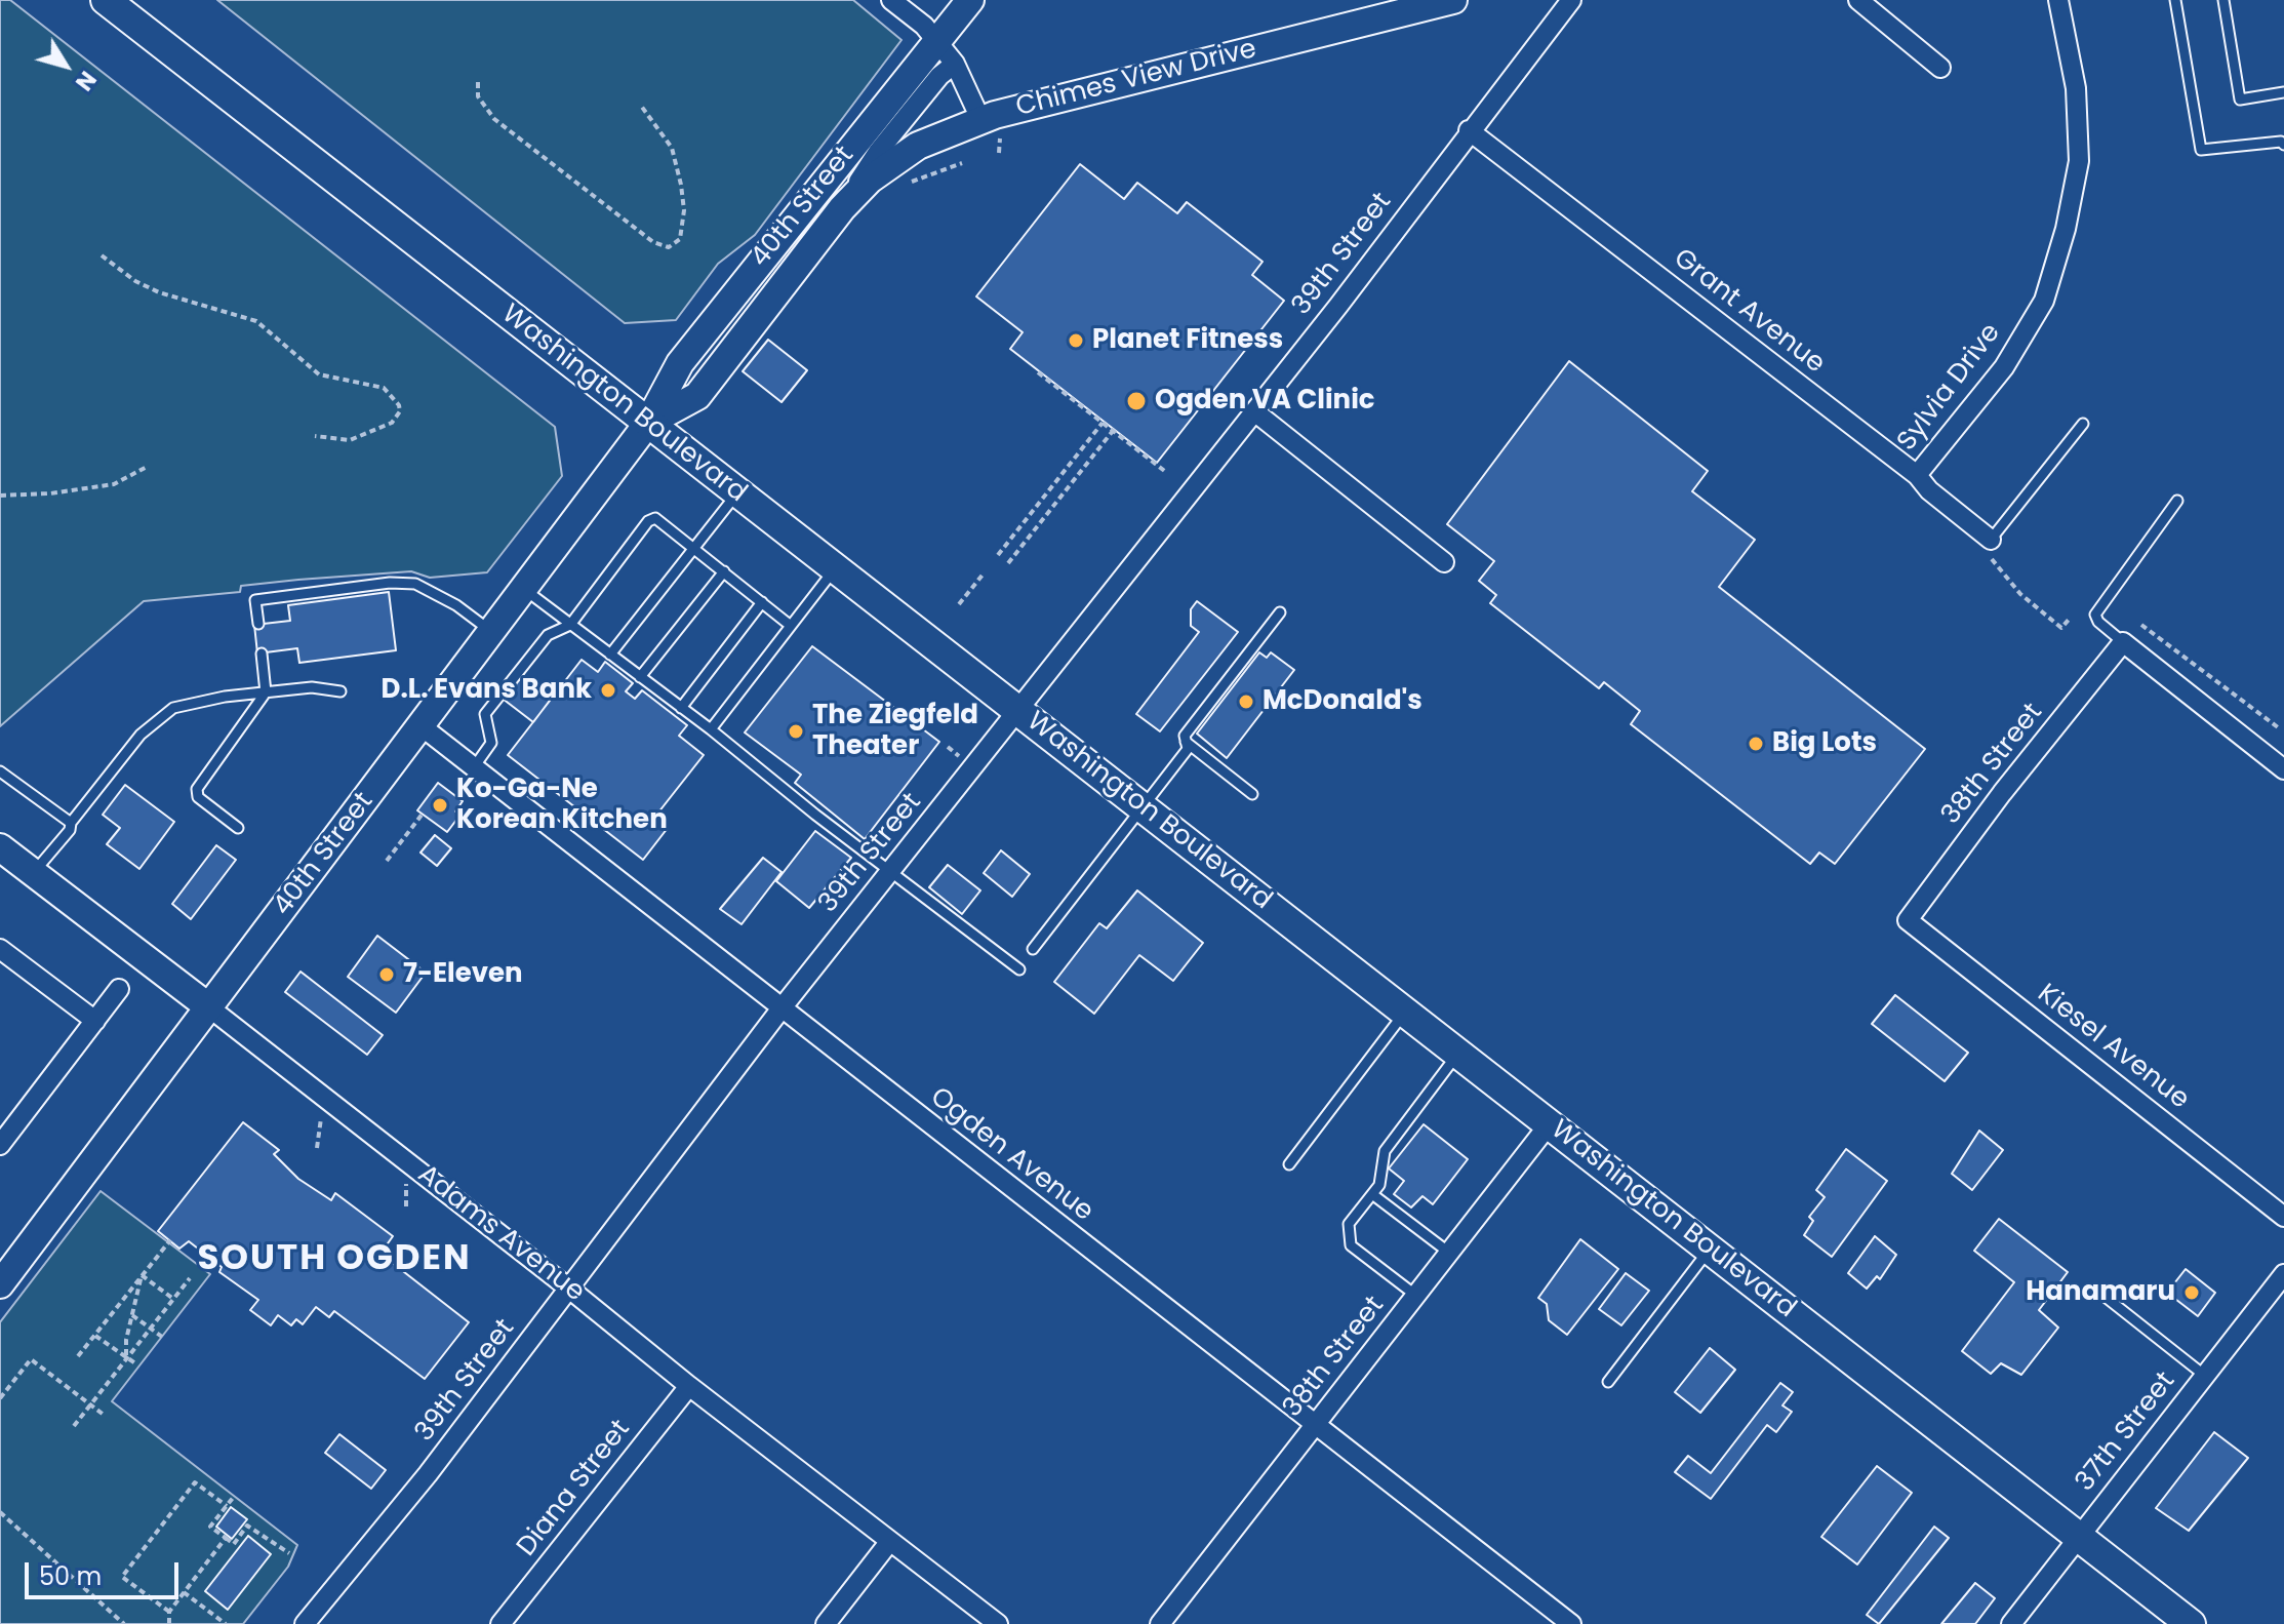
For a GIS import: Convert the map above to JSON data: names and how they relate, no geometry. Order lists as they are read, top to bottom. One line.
{"streets":{"main road":["Chimes View Drive","40th Street","Washington Boulevard","Adams Avenue"],"street":["39th Street","Grant Avenue","Sylvia Drive","38th Street","Kiesel Avenue","Ogden Avenue","37th Street","Diana Street"]},"crossings":[["Chimes View Drive","40th Street"],["40th Street","Washington Boulevard"],["40th Street","Ogden Avenue"],["40th Street","Adams Avenue"],["39th Street","Grant Avenue"],["39th Street","Washington Boulevard"],["39th Street","Ogden Avenue"],["39th Street","Adams Avenue"],["Grant Avenue","Sylvia Drive"],["Washington Boulevard","38th Street"],["Washington Boulevard","37th Street"],["38th Street","Kiesel Avenue"],["38th Street","Ogden Avenue"],["Adams Avenue","Diana Street"]],"districts":["SOUTH OGDEN"],"places":["Planet Fitness","Ogden VA Clinic","D.L. Evans Bank","McDonald's","The Ziegfeld Theater","Big Lots","Ko-Ga-Ne Korean Kitchen","7-Eleven","Hanamaru"],"scale_bar":"50 m","north":"bottom right"}
